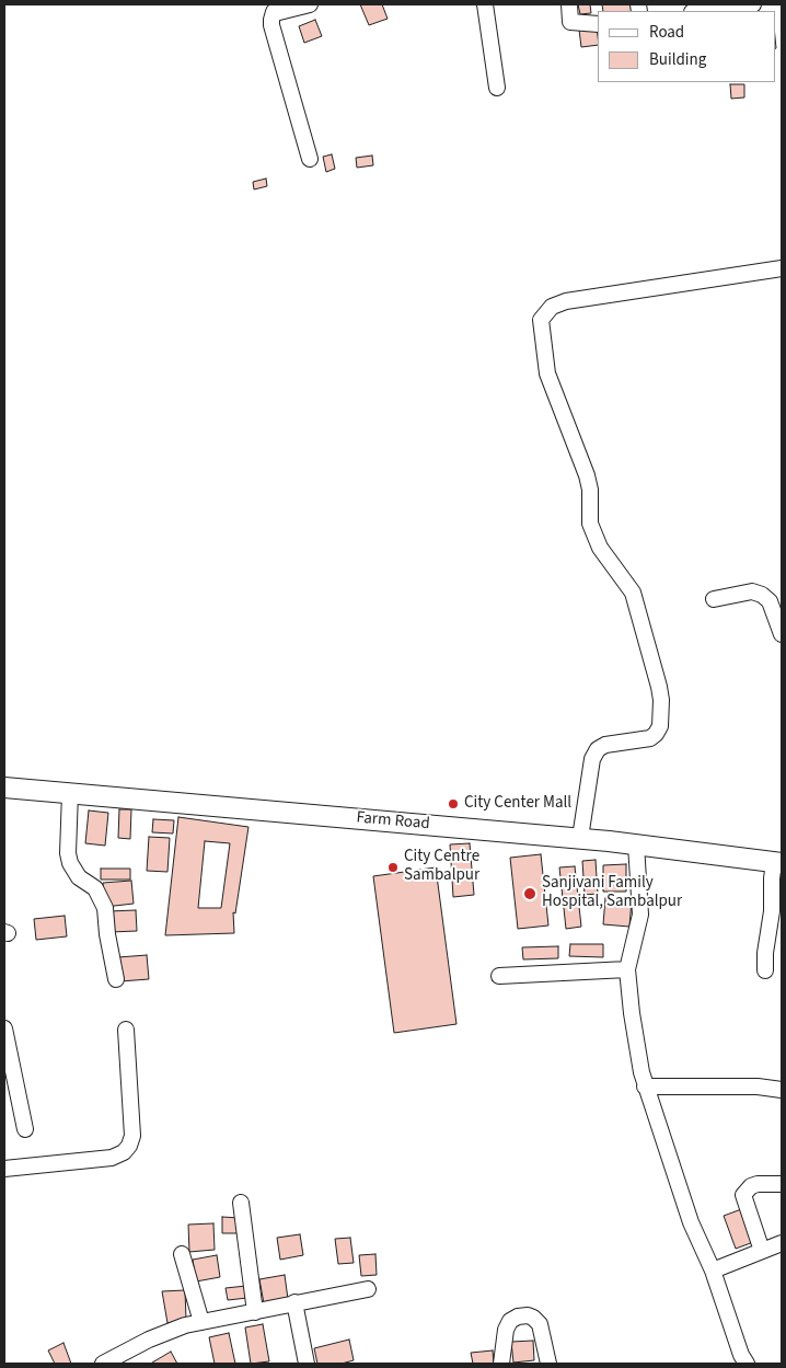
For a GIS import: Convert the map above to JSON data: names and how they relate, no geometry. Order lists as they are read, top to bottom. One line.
{"streets":{"main road":["Farm Road"]},"places":["City Center Mall","City Centre Sambalpur","Sanjivani Family Hospital, Sambalpur"],"legend":["Road","Building"]}
